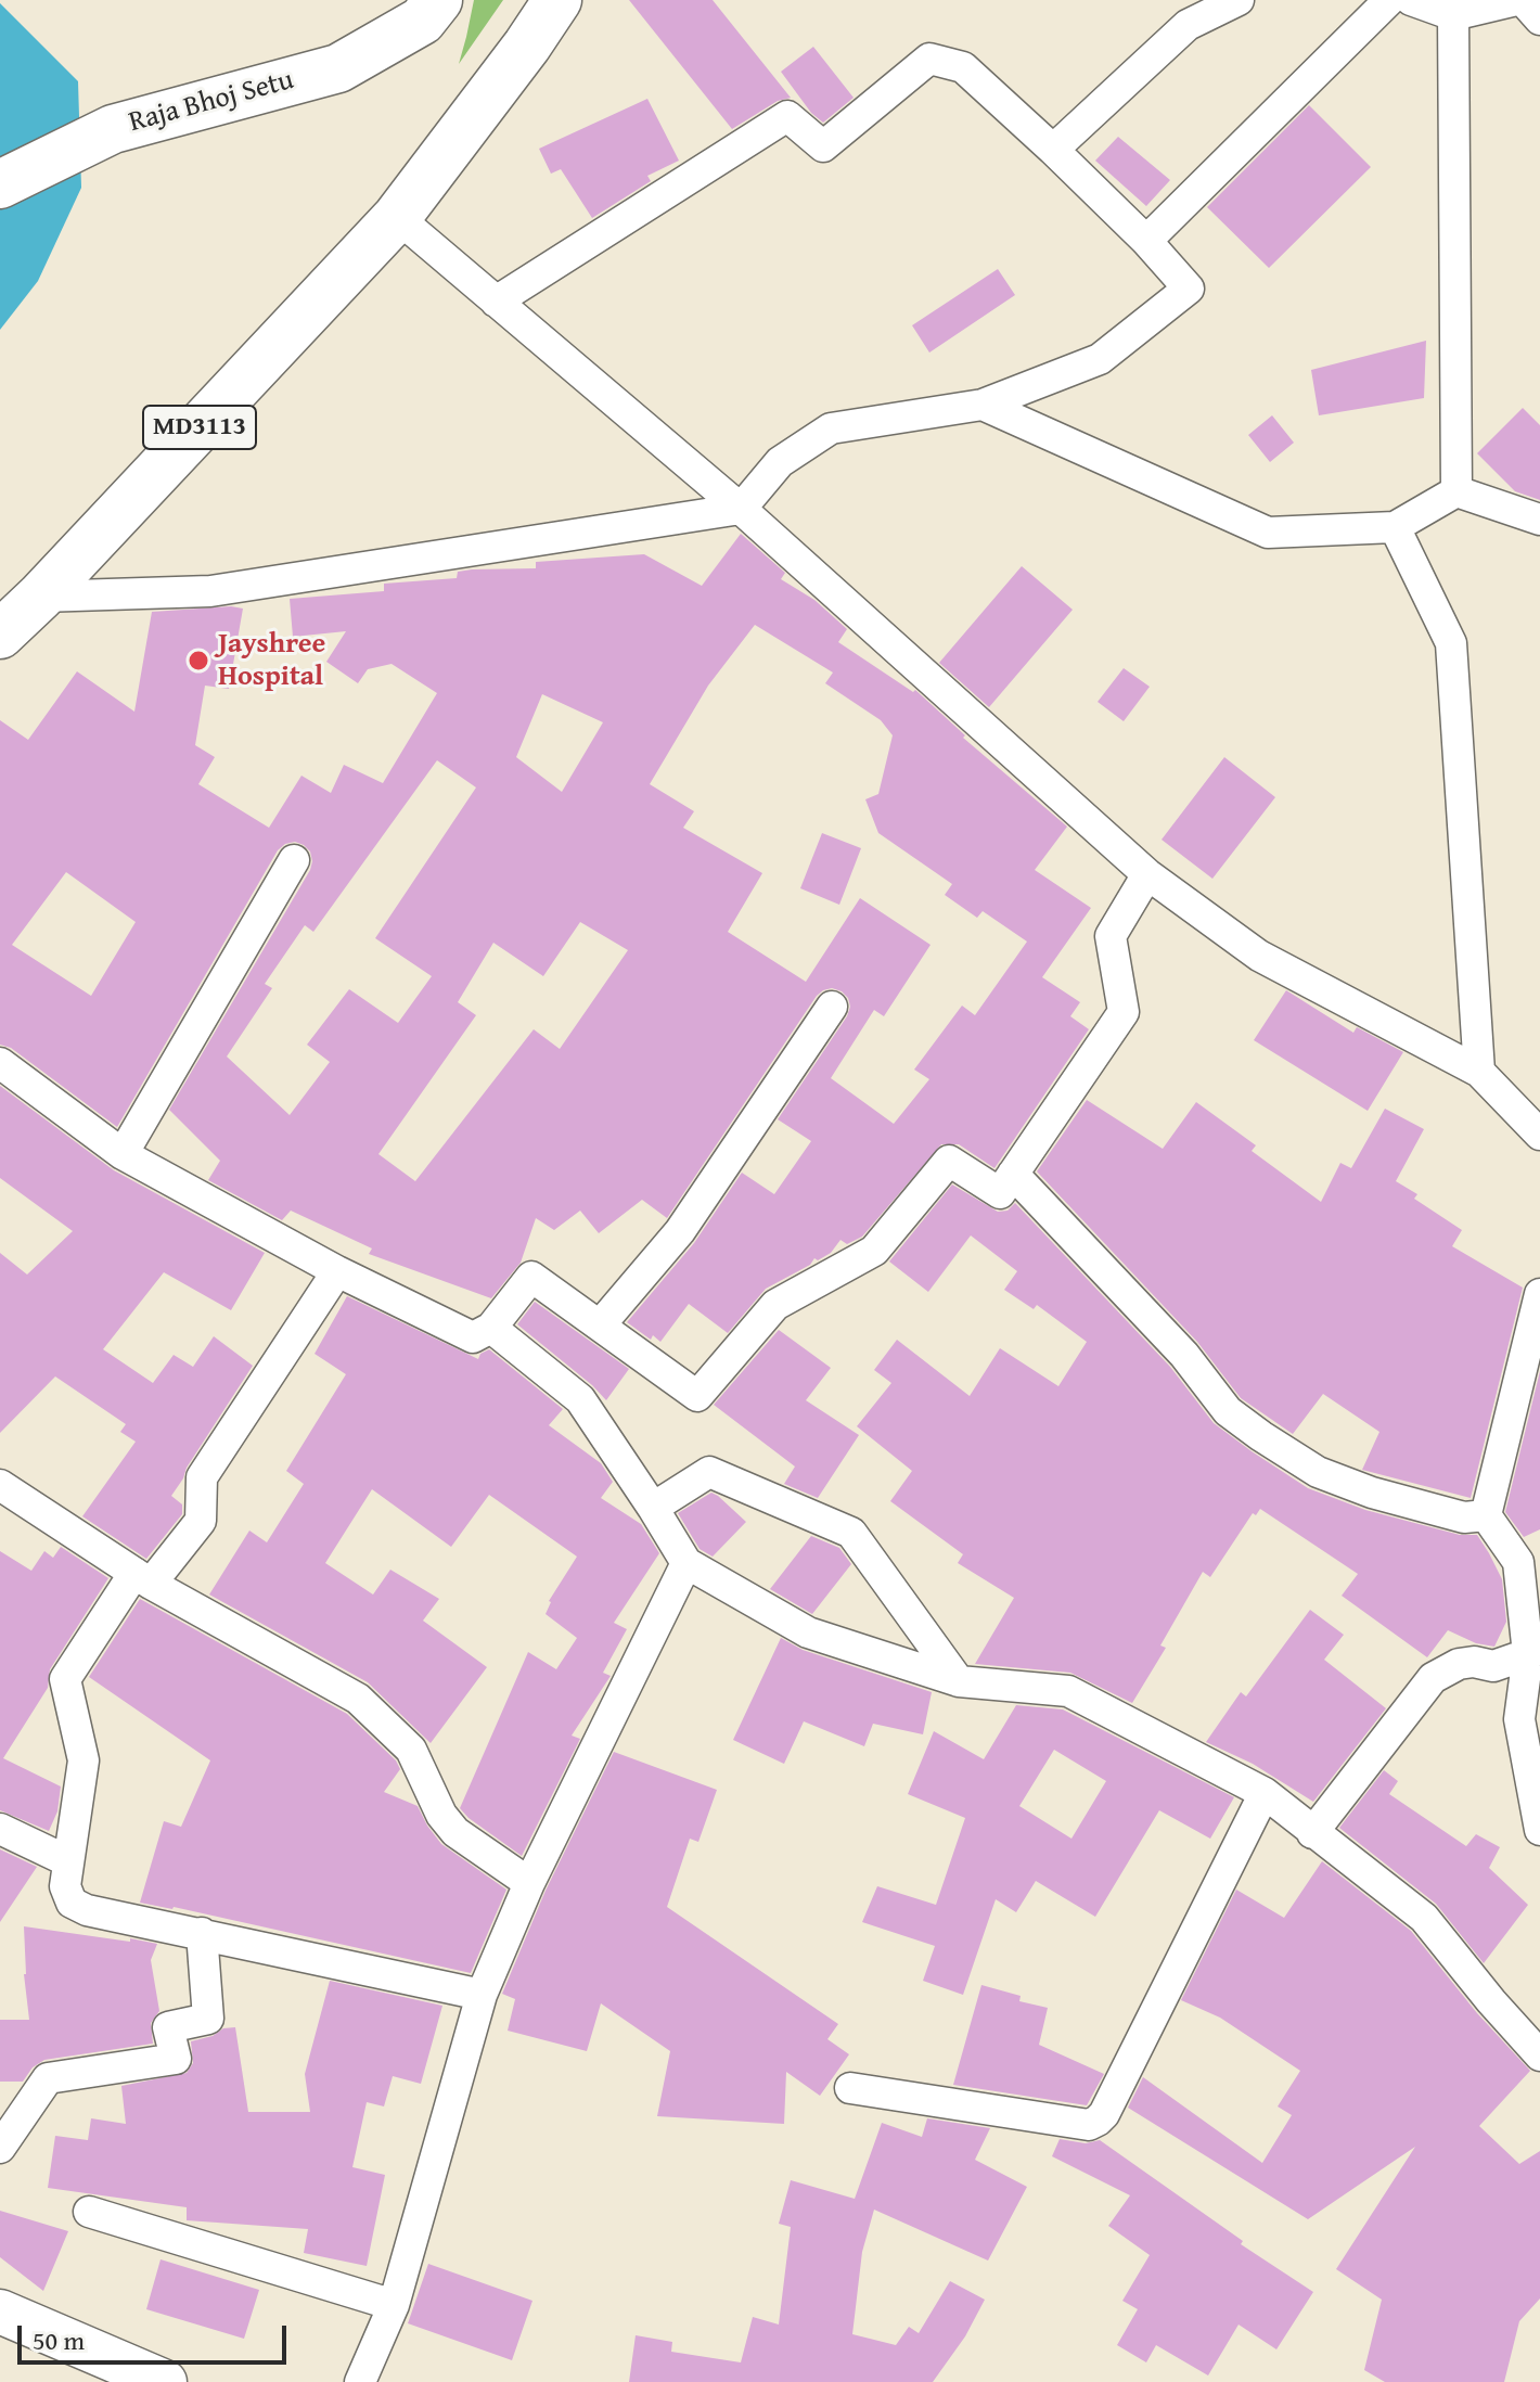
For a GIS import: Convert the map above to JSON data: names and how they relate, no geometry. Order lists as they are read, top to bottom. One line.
{"streets":{"main road":["Raja Bhoj Setu","MD3113"]},"places":["Jayshree Hospital"],"scale_bar":"50 m"}
